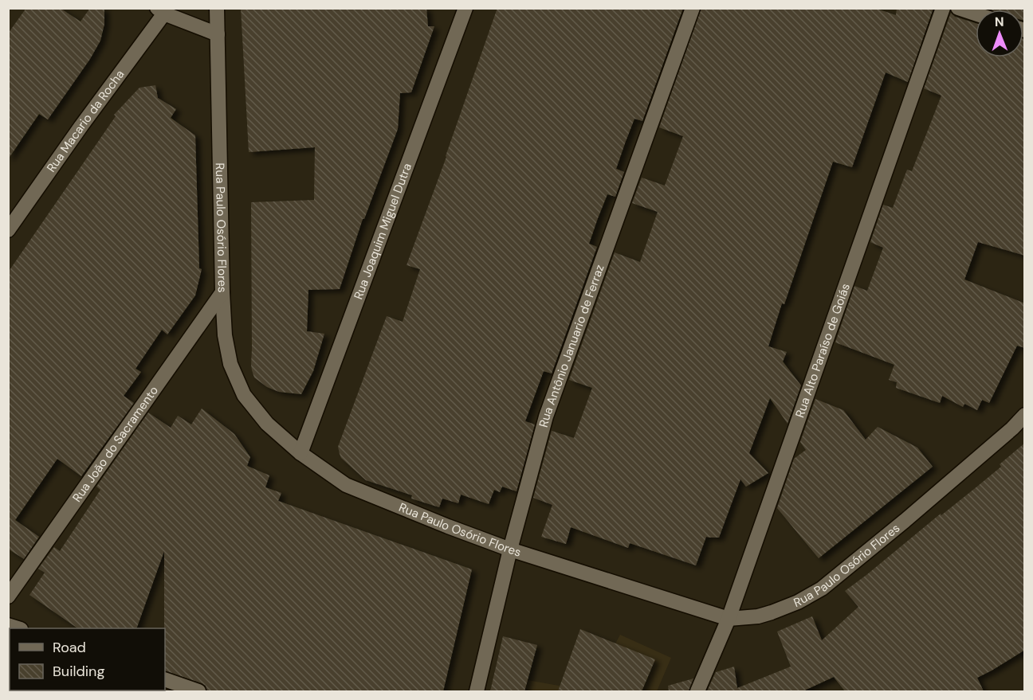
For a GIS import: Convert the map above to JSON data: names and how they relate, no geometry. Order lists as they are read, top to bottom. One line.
{"streets":{"street":["Rua Macario da Rocha","Rua Paulo Osório Flores","Rua Joaquim Miguel Dutra","Rua Antônio Januario de Ferraz","Rua Alto Paraíso de Goiás","Rua João do Sacramento"]},"crossings":[["Rua Paulo Osório Flores","Rua Joaquim Miguel Dutra"],["Rua Paulo Osório Flores","Rua Antônio Januario de Ferraz"],["Rua Paulo Osório Flores","Rua Alto Paraíso de Goiás"],["Rua Paulo Osório Flores","Rua João do Sacramento"]],"legend":["Road","Building"],"north":"top"}
